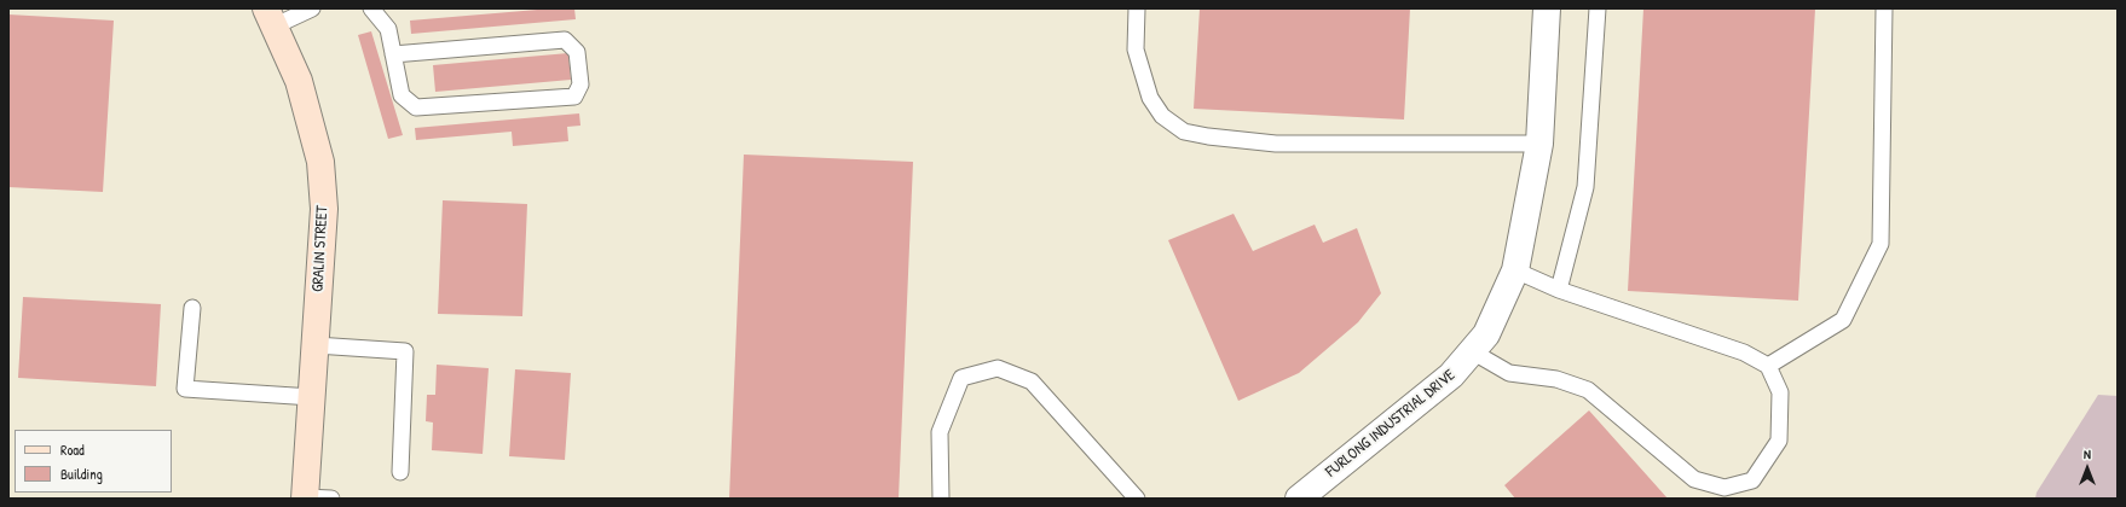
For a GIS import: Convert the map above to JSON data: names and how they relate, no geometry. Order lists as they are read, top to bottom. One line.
{"streets":{"street":["GRALIN STREET","FURLONG INDUSTRIAL DRIVE"]},"legend":["Road","Building"],"north":"top"}
